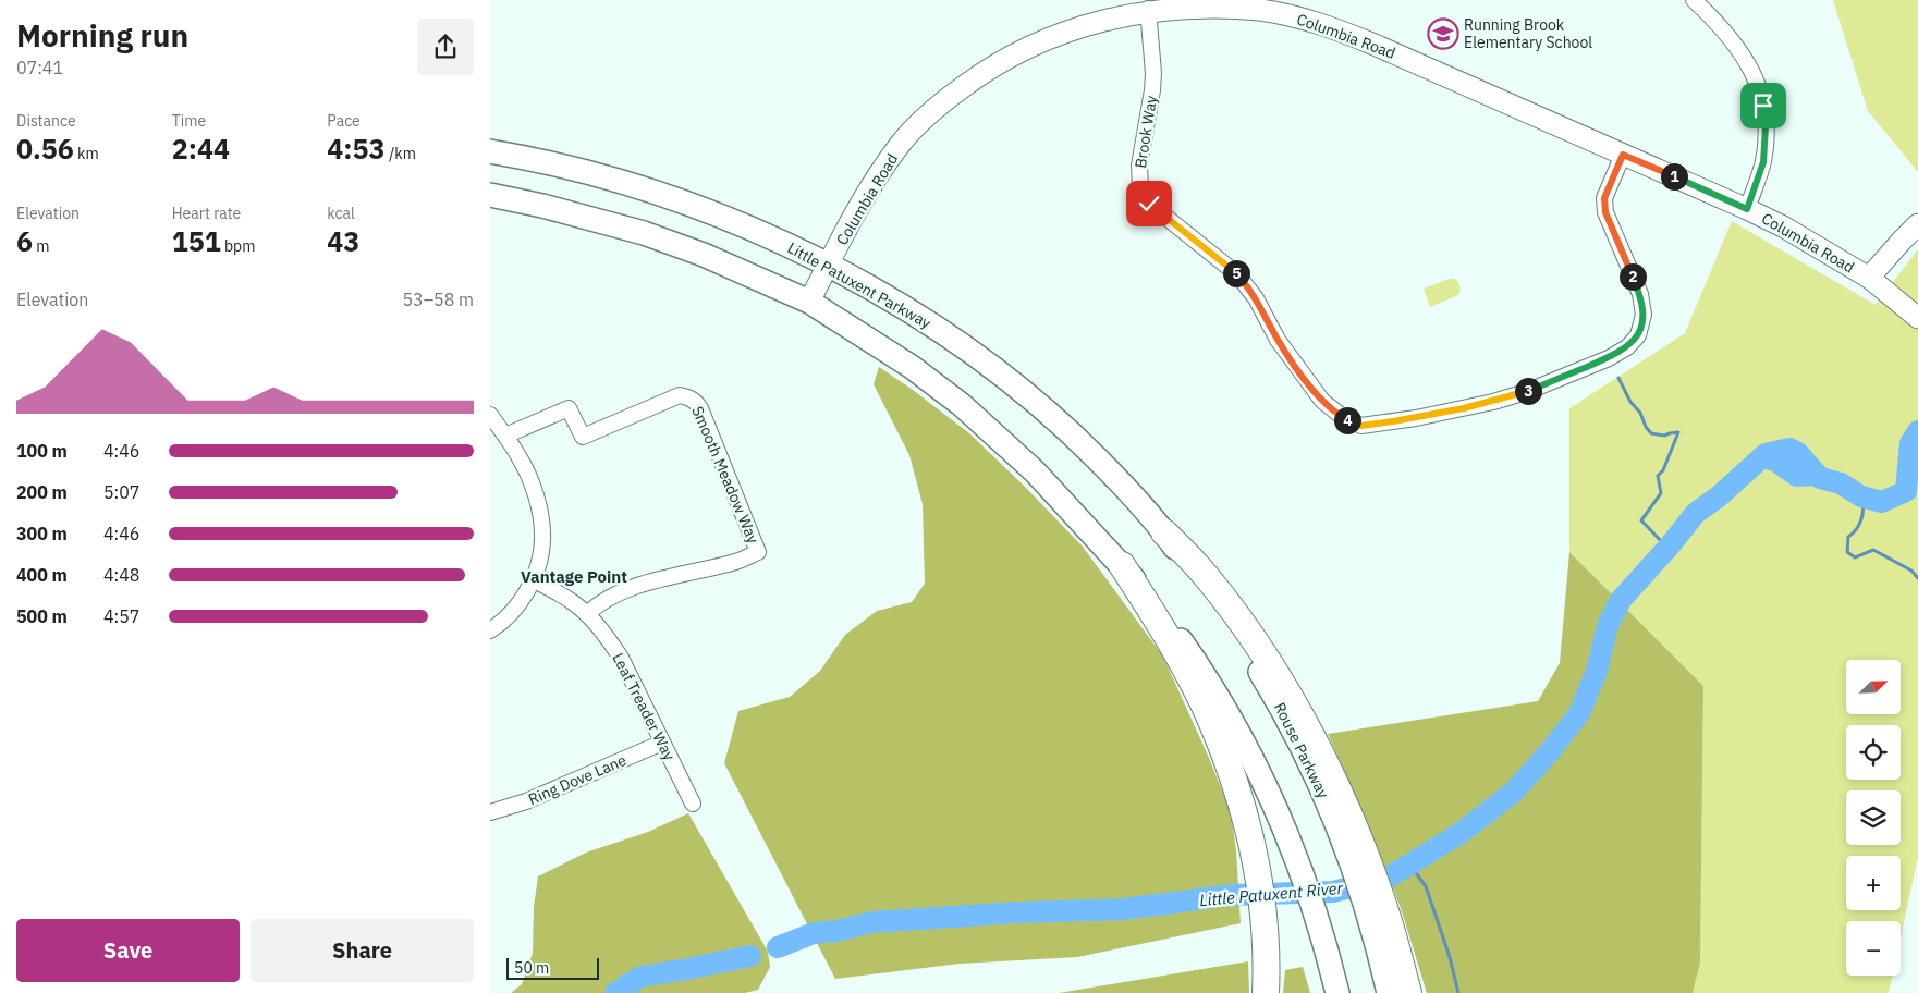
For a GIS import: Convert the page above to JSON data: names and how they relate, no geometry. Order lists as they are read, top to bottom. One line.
{"streets":{"main road":["Columbia Road","Little Patuxent Parkway","Rouse Parkway"],"street":["Brook Way","Smooth Meadow Way","Leaf Treader Way","Ring Dove Lane"]},"crossings":[["Columbia Road","Brook Way"],["Columbia Road","Little Patuxent Parkway"],["Little Patuxent Parkway","Rouse Parkway"],["Smooth Meadow Way","Leaf Treader Way"],["Leaf Treader Way","Ring Dove Lane"]],"districts":["Vantage Point"],"water":["Little Patuxent River"],"places":{"school or university":["Running Brook Elementary School"]},"scale_bar":"50 m","north":"top right","page":{"heading":["Morning run","07:41"],"stats":[["Distance","0.56 km"],["Time","2:44"],["Pace","4:53 /km"],["Elevation","6 m"],["Heart rate","151 bpm"],["kcal","43"]],"pins":["1","5","2","3","4"],"chart":["Elevation","53–58 m"],"list":[{"name":"100 m","note":"4:46"},{"name":"200 m","note":"5:07"},{"name":"300 m","note":"4:46"},{"name":"400 m","note":"4:48"},{"name":"500 m","note":"4:57"}],"map_buttons":["+","−"],"buttons":["Save","Share"],"scale":"50 m"}}
